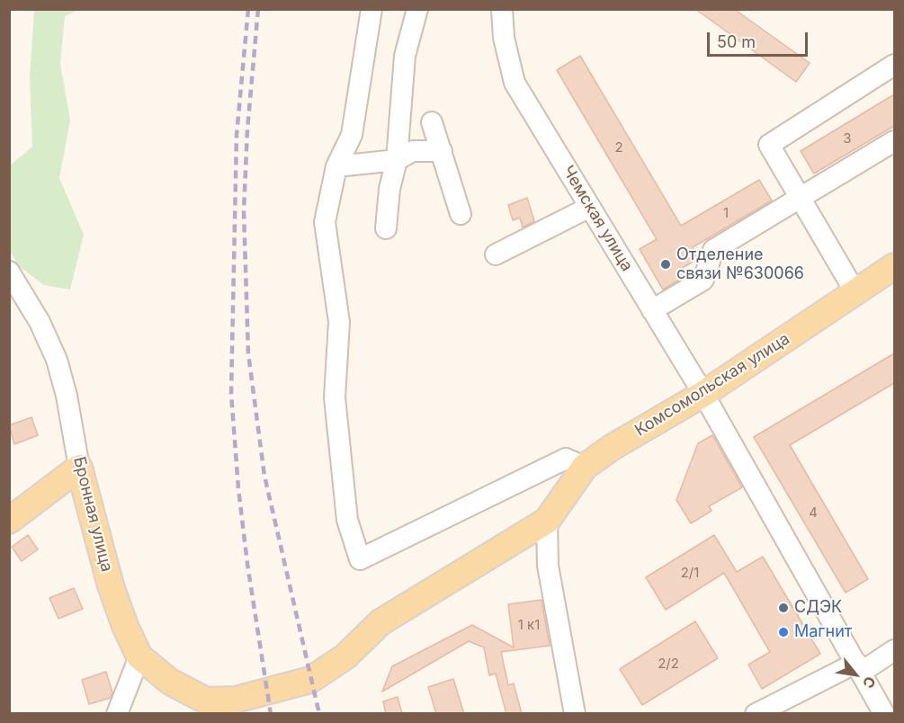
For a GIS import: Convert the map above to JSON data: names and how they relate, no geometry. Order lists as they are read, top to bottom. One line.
{"streets":{"main road":["Комсомольская улица","Бронная улица"],"street":["Чемская улица"]},"crossings":[["Чемская улица","Комсомольская улица"],["Комсомольская улица","Бронная улица"]],"places":["Отделение связи №630066","СДЭК","Магнит"],"house_numbers":["3","2","1","4","2/1","1 к1","2/2"],"scale_bar":"50 m","north":"bottom right"}
